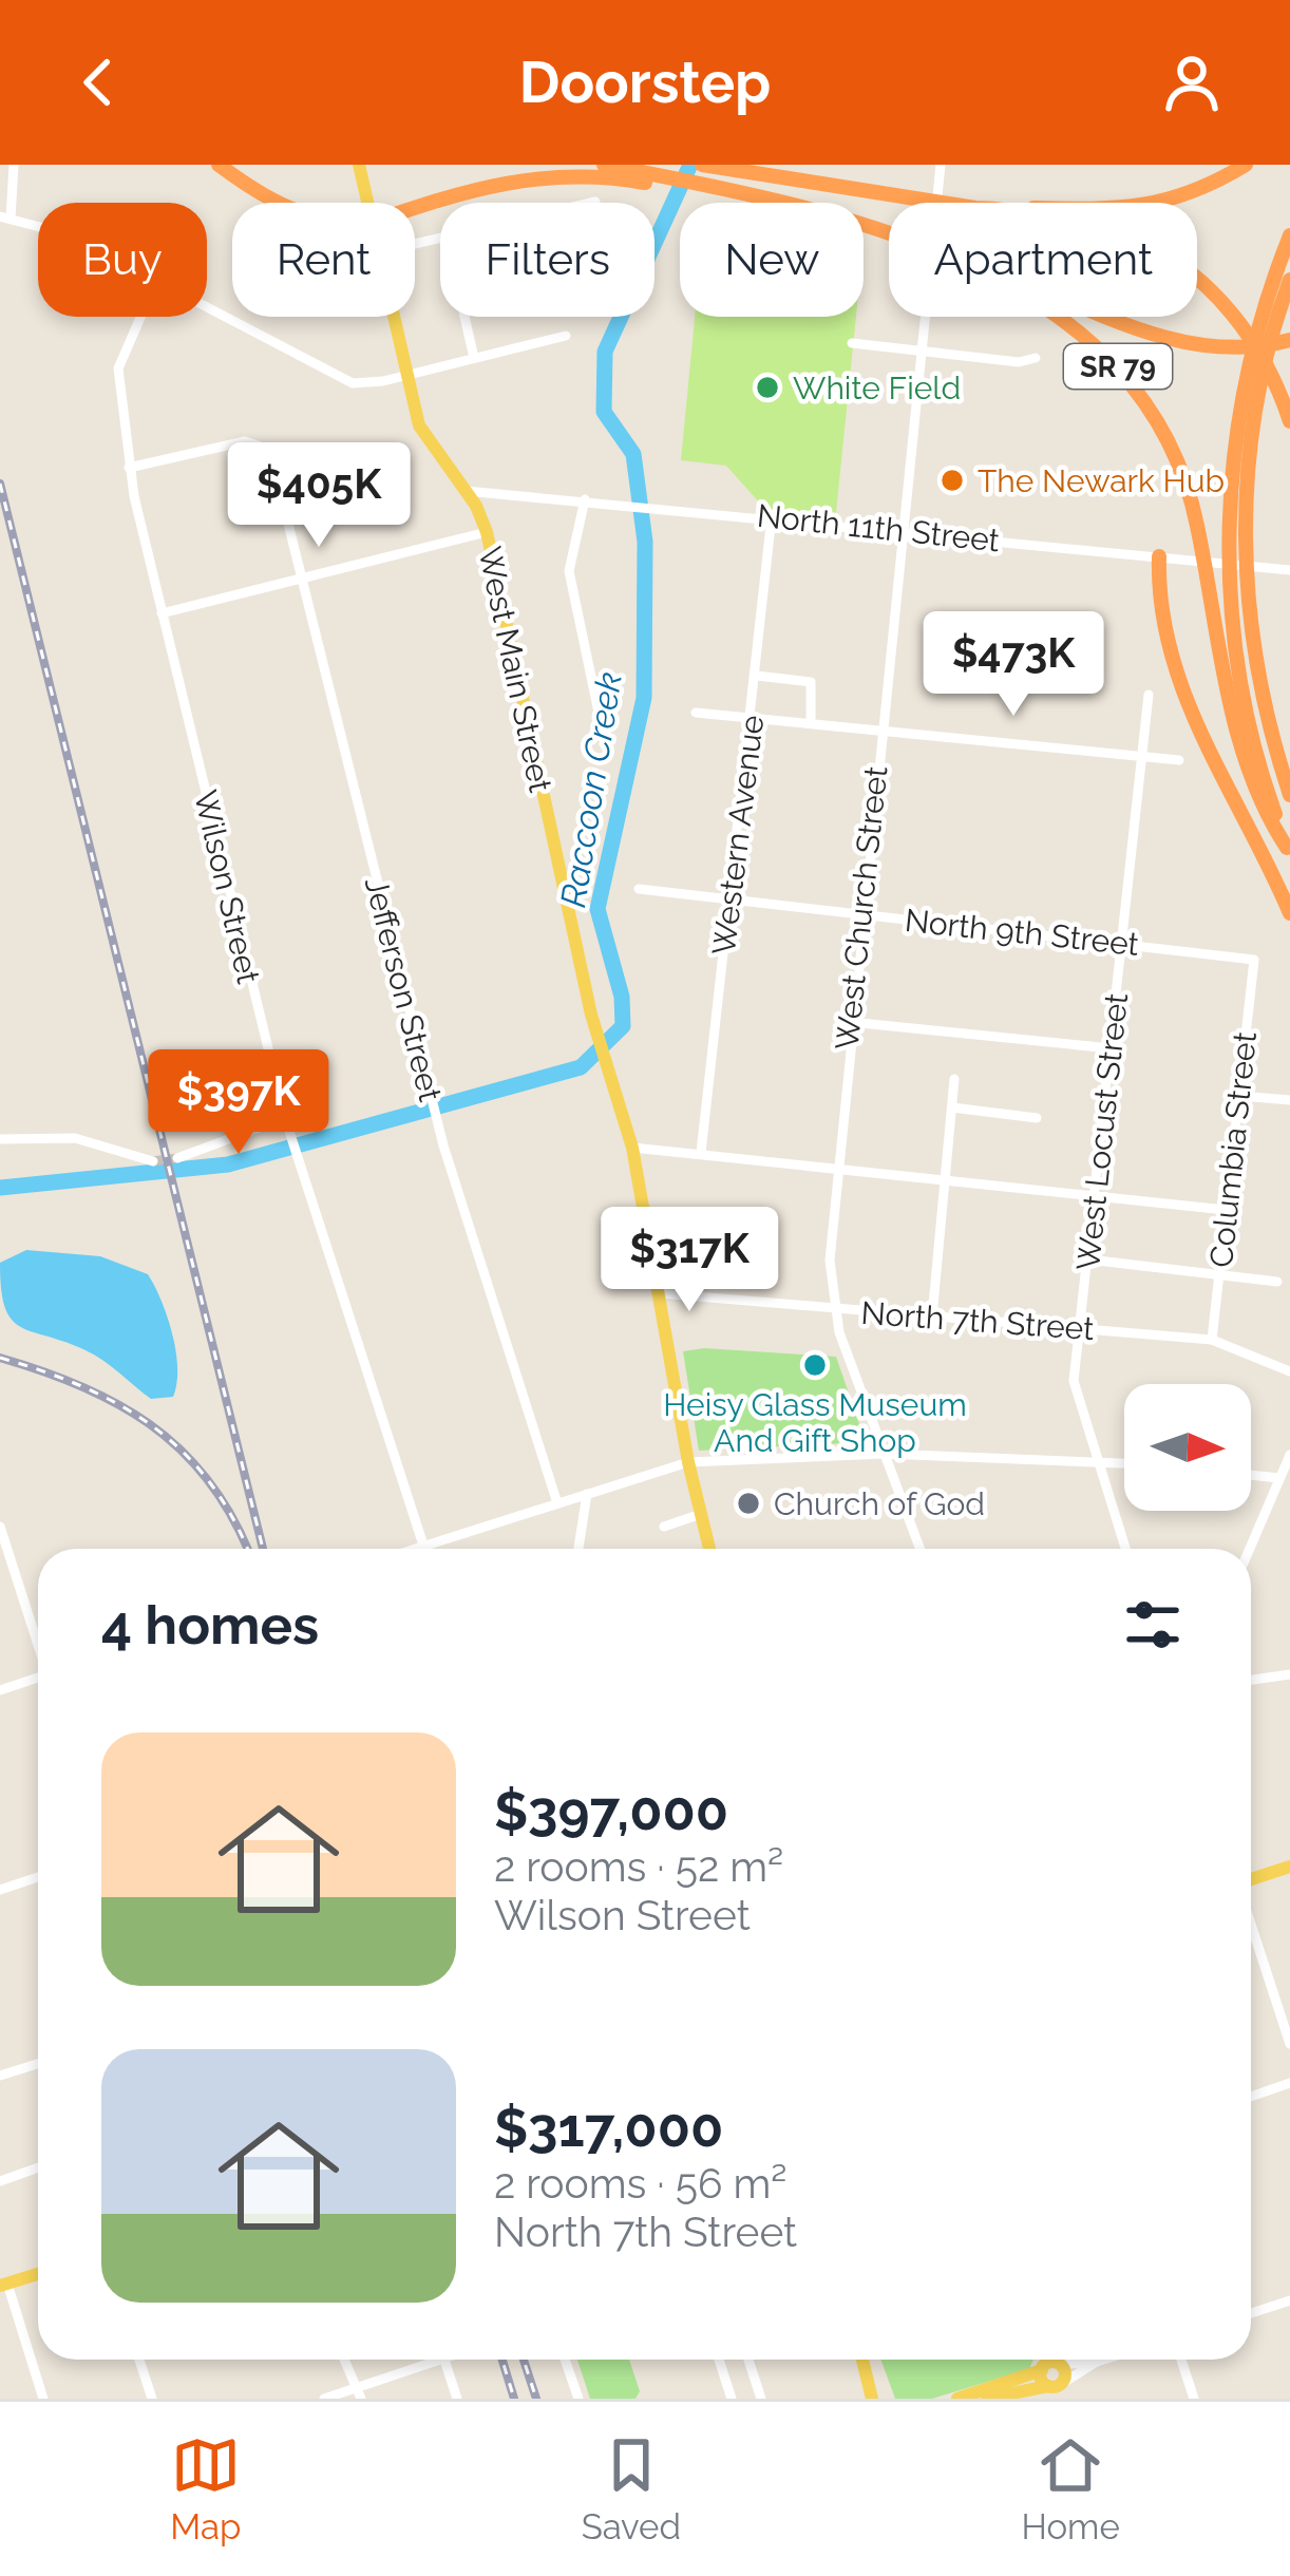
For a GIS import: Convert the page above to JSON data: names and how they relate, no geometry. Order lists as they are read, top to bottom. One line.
{"streets":{"highway":["SR 79"],"main road":["West Main Street"],"street":["North 11th Street","Western Avenue","Wilson Street","West Church Street","North 9th Street","Jefferson Street","West Locust Street","Columbia Street","North 7th Street"]},"crossings":[["North 11th Street","West Main Street"],["North 11th Street","Western Avenue"],["North 11th Street","West Church Street"],["West Main Street","North 7th Street"],["Western Avenue","North 9th Street"],["Wilson Street","Jefferson Street"],["West Church Street","North 9th Street"],["West Church Street","North 7th Street"],["North 9th Street","West Locust Street"],["North 9th Street","Columbia Street"],["West Locust Street","North 7th Street"],["Columbia Street","North 7th Street"]],"water":["Raccoon Creek"],"places":["White Field","The Newark Hub","Heisy Glass Museum And Gift Shop","Church of God"],"north":"right","page":{"header":"Doorstep","chip":["Buy","Rent","Filters","New","Apartment"],"price":["$405K","$473K","$397K","$317K"],"heading":"4 homes","list":[{"name":"$397,000","note":"2 rooms · 52 m² · Wilson Street"},{"name":"$317,000","note":"2 rooms · 56 m² · North 7th Street"}],"tabs":["Map","Saved","Home"]}}
